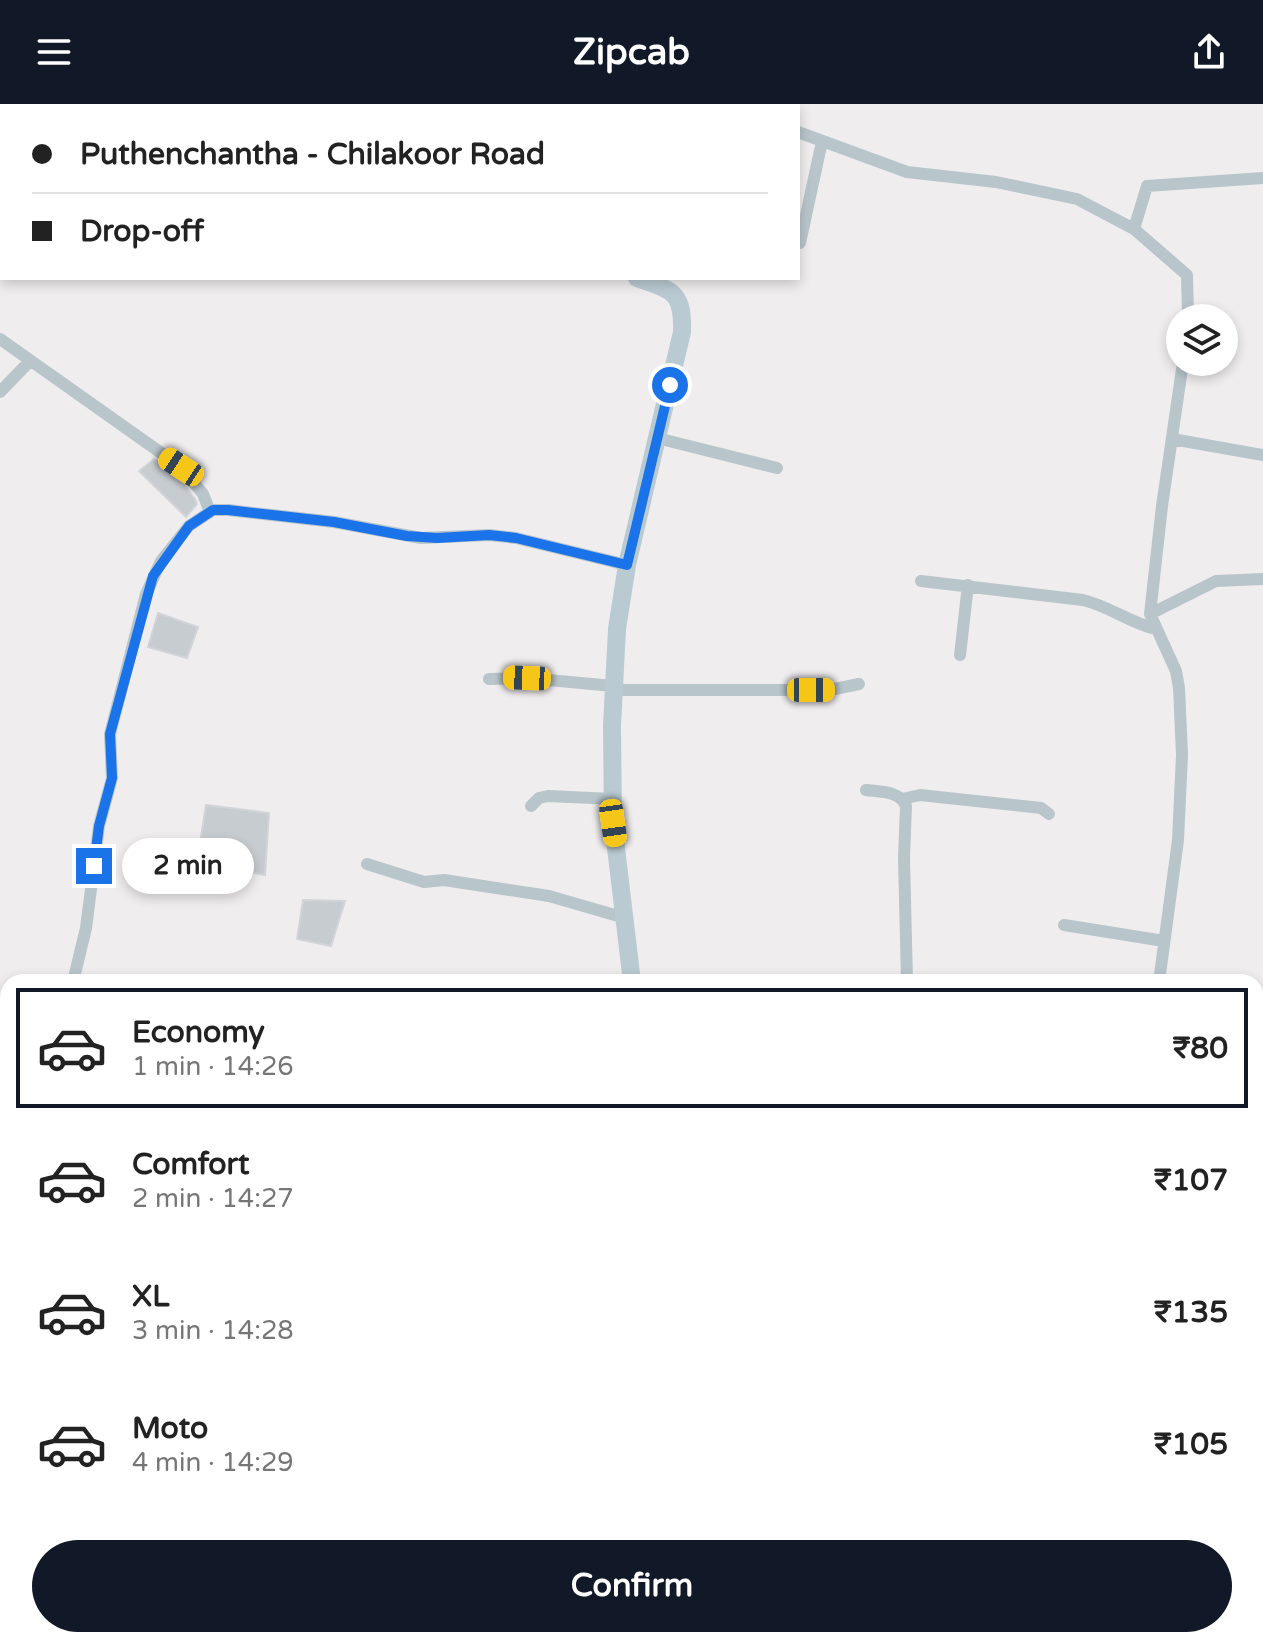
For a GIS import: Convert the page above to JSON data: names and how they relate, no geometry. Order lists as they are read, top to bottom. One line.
{"page":{"header":"Zipcab","banner":["Puthenchantha - Chilakoor Road","Drop-off"],"bubble":"2 min","list":[{"name":"Economy","note":"1 min · 14:26","value":"₹80"},{"name":"Comfort","note":"2 min · 14:27","value":"₹107"},{"name":"XL","note":"3 min · 14:28","value":"₹135"},{"name":"Moto","note":"4 min · 14:29","value":"₹105"}],"buttons":"Confirm"}}
